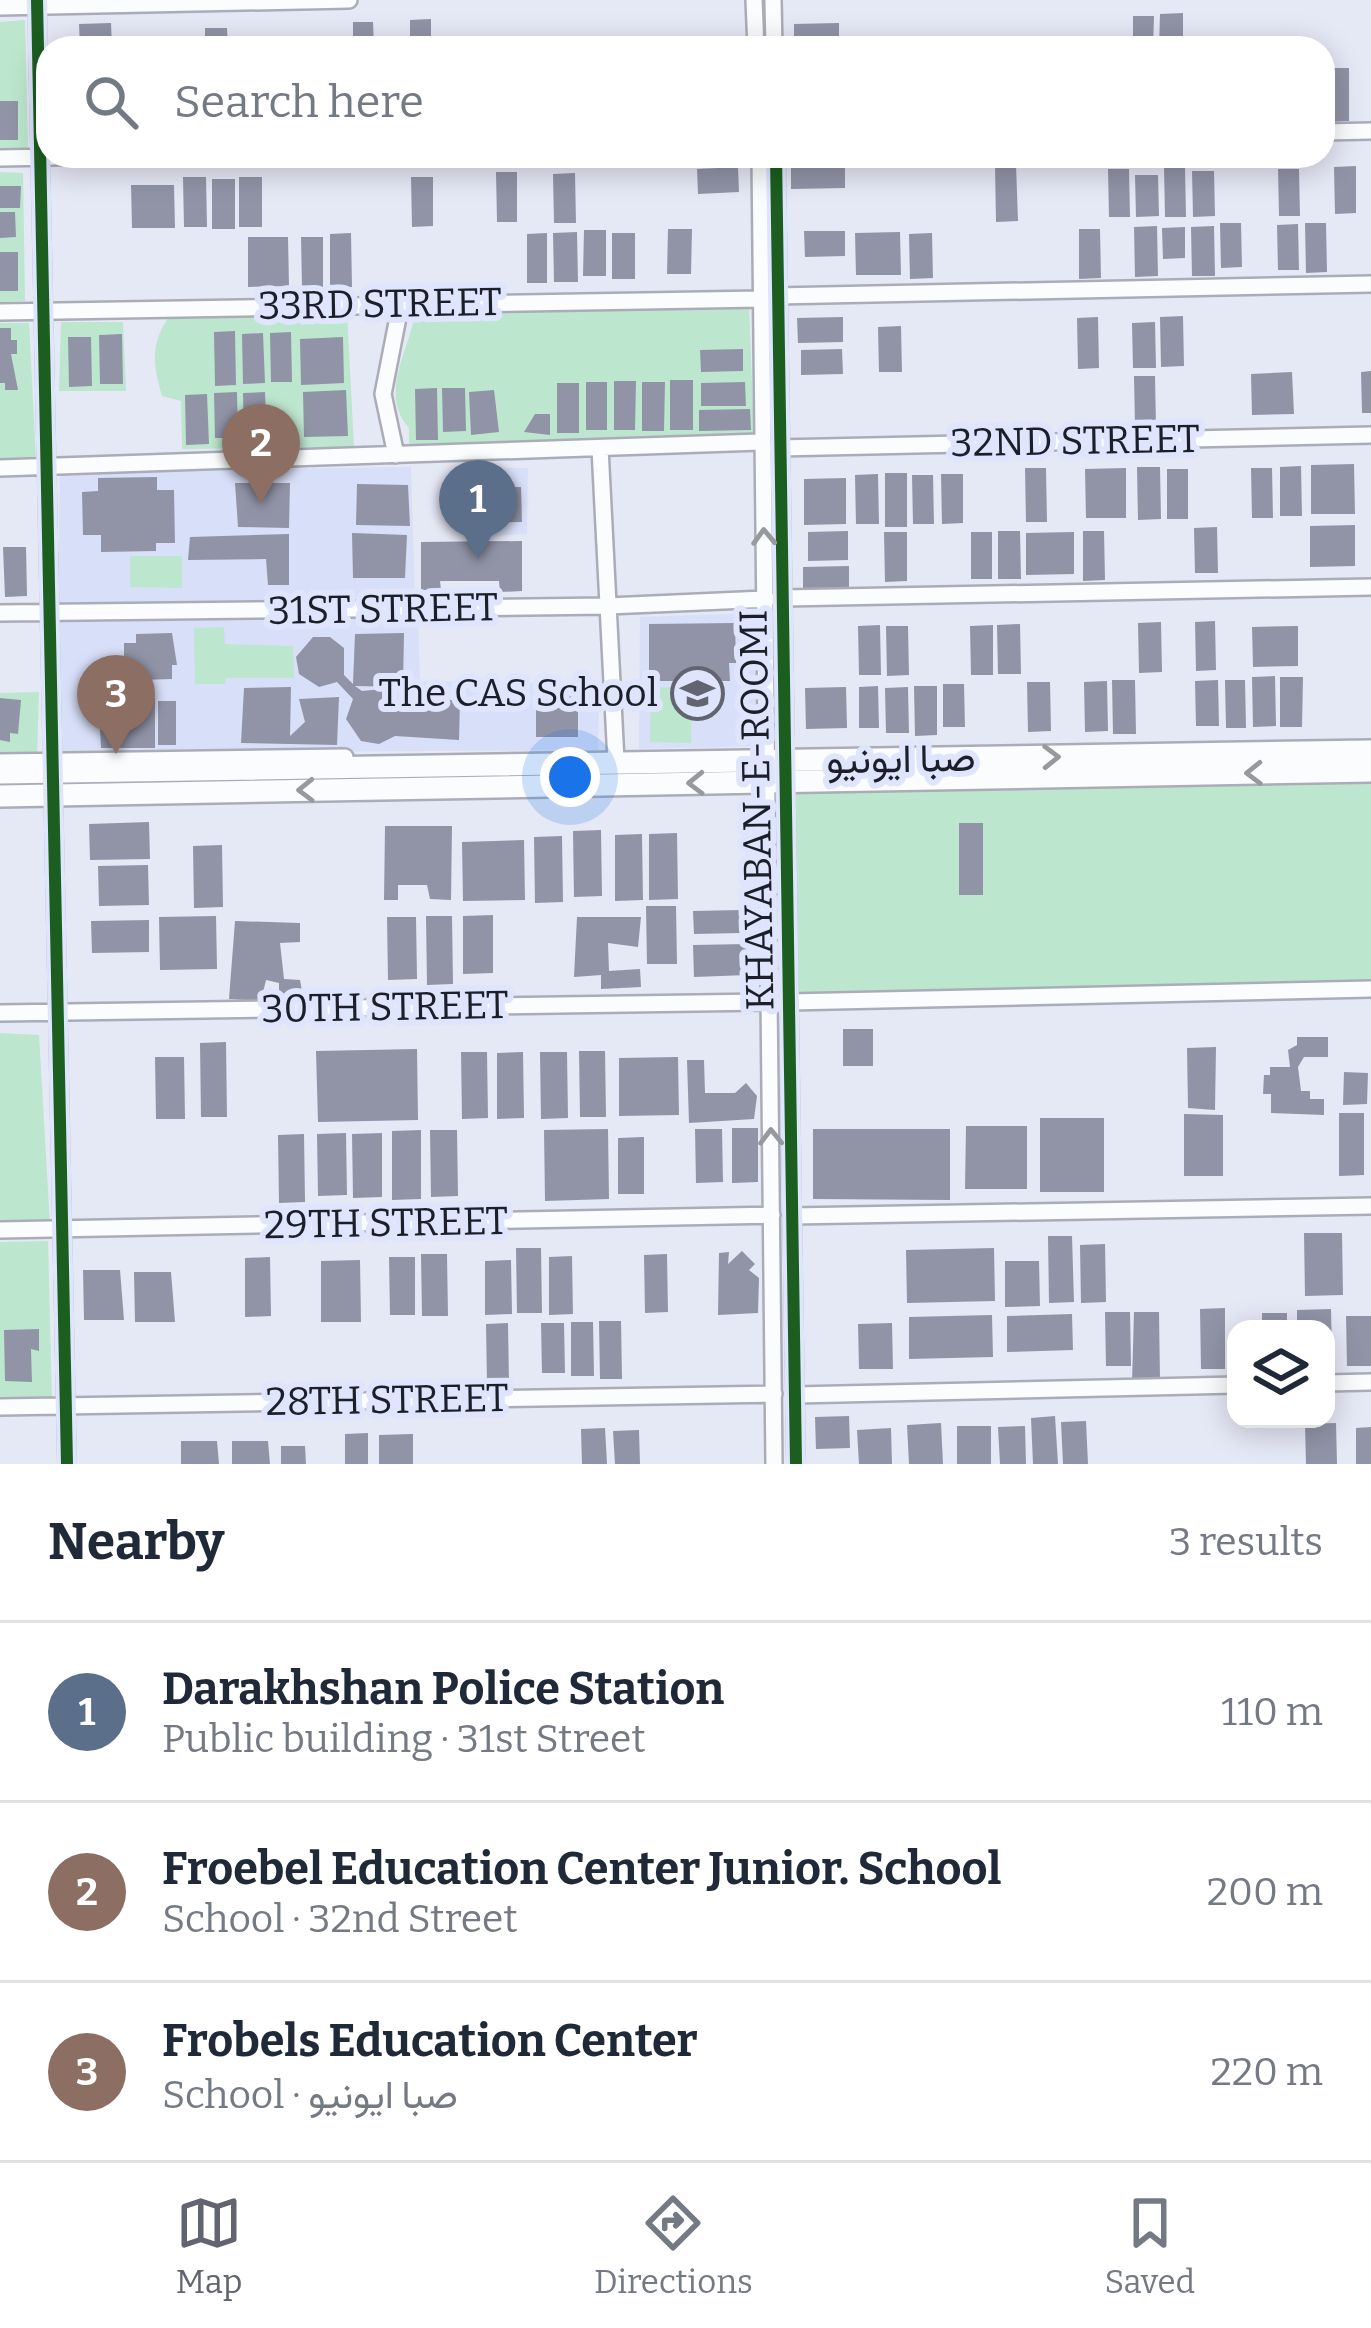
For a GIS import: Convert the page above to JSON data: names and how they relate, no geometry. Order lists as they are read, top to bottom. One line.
{"streets":{"main road":["صبا ایونیو"],"street":["33RD STREET","32ND STREET","31ST STREET","KHAYABAN-E-ROOMI","30TH STREET","29TH STREET","28TH STREET"]},"crossings":[["33RD STREET","KHAYABAN-E-ROOMI"],["32ND STREET","KHAYABAN-E-ROOMI"],["31ST STREET","KHAYABAN-E-ROOMI"],["صبا ایونیو","KHAYABAN-E-ROOMI"],["KHAYABAN-E-ROOMI","30TH STREET"],["KHAYABAN-E-ROOMI","29TH STREET"],["KHAYABAN-E-ROOMI","28TH STREET"]],"places":{"school or university":["The CAS School"]},"page":{"search":"Search here","pins":["2","1","3"],"heading":["Nearby","3 results"],"list":[{"mark":"1","name":"Darakhshan Police Station","note":"Public building · 31st Street","value":"110 m"},{"mark":"2","name":"Froebel Education Center Junior. School","note":"School · 32nd Street","value":"200 m"},{"mark":"3","name":"Frobels Education Center","note":"School · صبا ایونیو","value":"220 m"}],"nav":["Map","Directions","Saved"]}}
